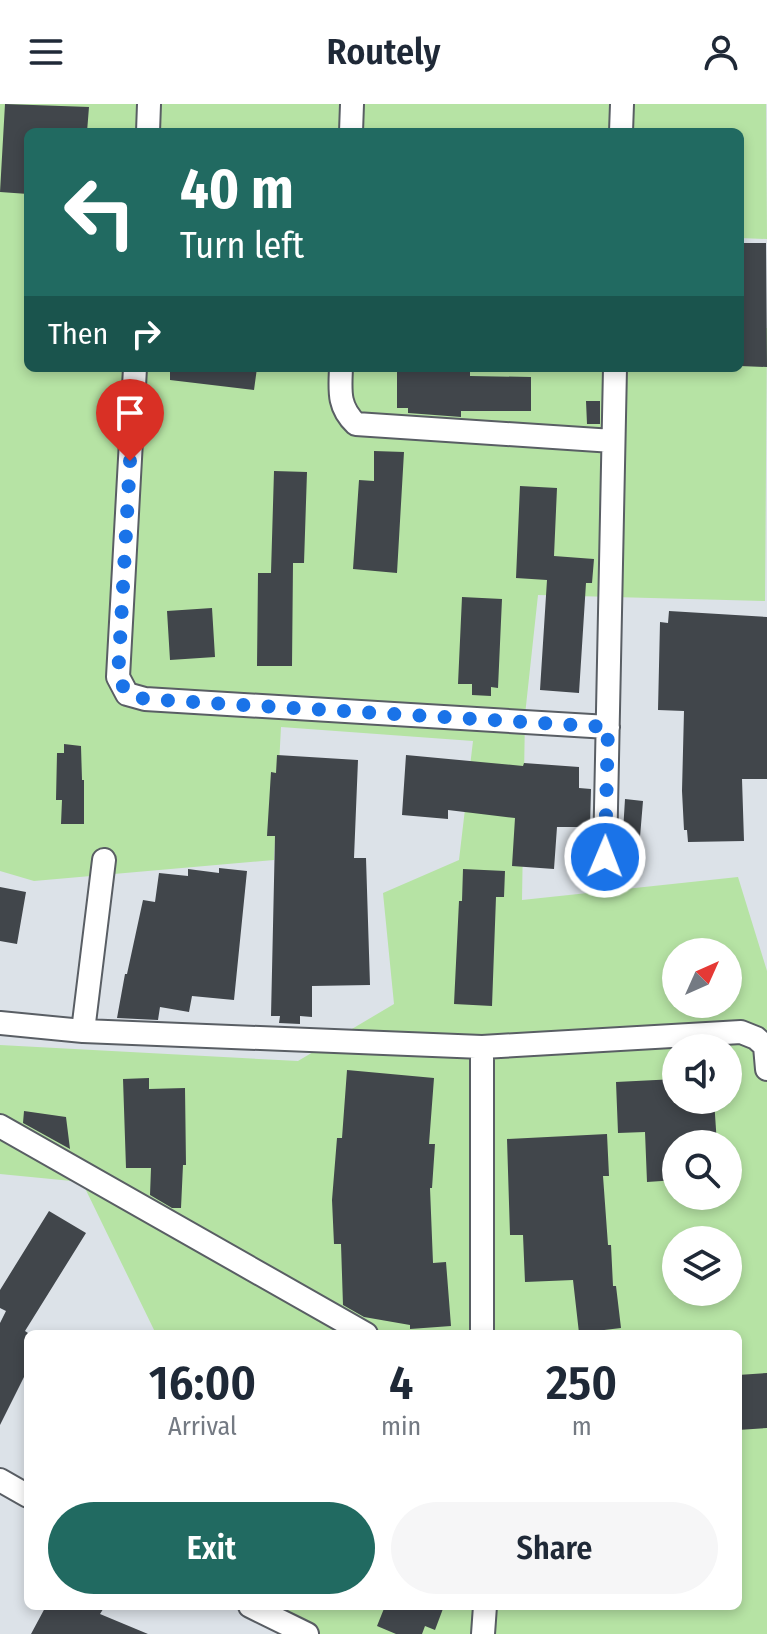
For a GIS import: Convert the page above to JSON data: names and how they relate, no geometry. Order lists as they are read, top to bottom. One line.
{"north":"top right","page":{"header":"Routely","turn":["40 m","Turn left"],"then":"Then","eta":["16:00","Arrival","4","min","250","m"],"buttons":["Exit","Share"]}}
